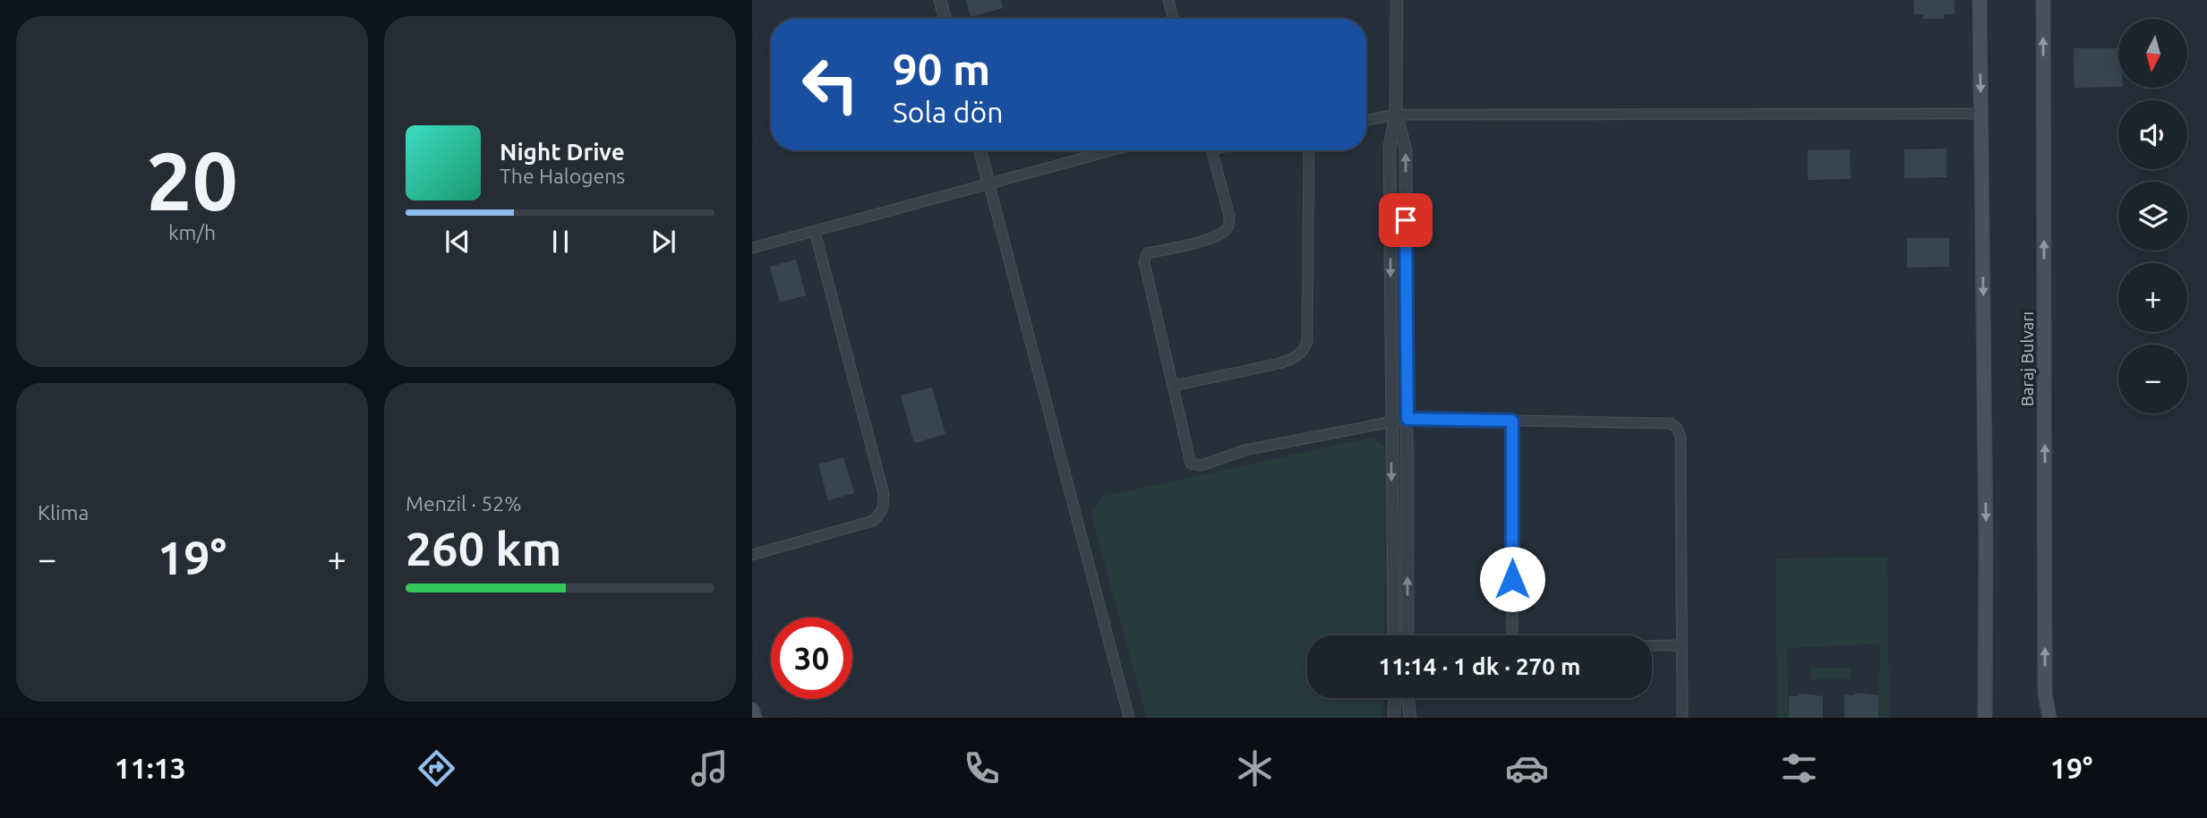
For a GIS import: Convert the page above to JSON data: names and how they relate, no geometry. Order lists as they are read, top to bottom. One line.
{"streets":{"main road":["Baraj Bulvarı"]},"north":"bottom","page":{"tile":[["20","km/h"],"Klima",["Menzil · 52%","260 km"]],"map_buttons":["+","−"],"turn":["90 m","Sola dön"],"song":["Night Drive","The Halogens"],"heat":["−","19°","+"],"limit":"30","trip":"11:14 · 1 dk · 270 m","tabs":["11:13","19°"]}}
